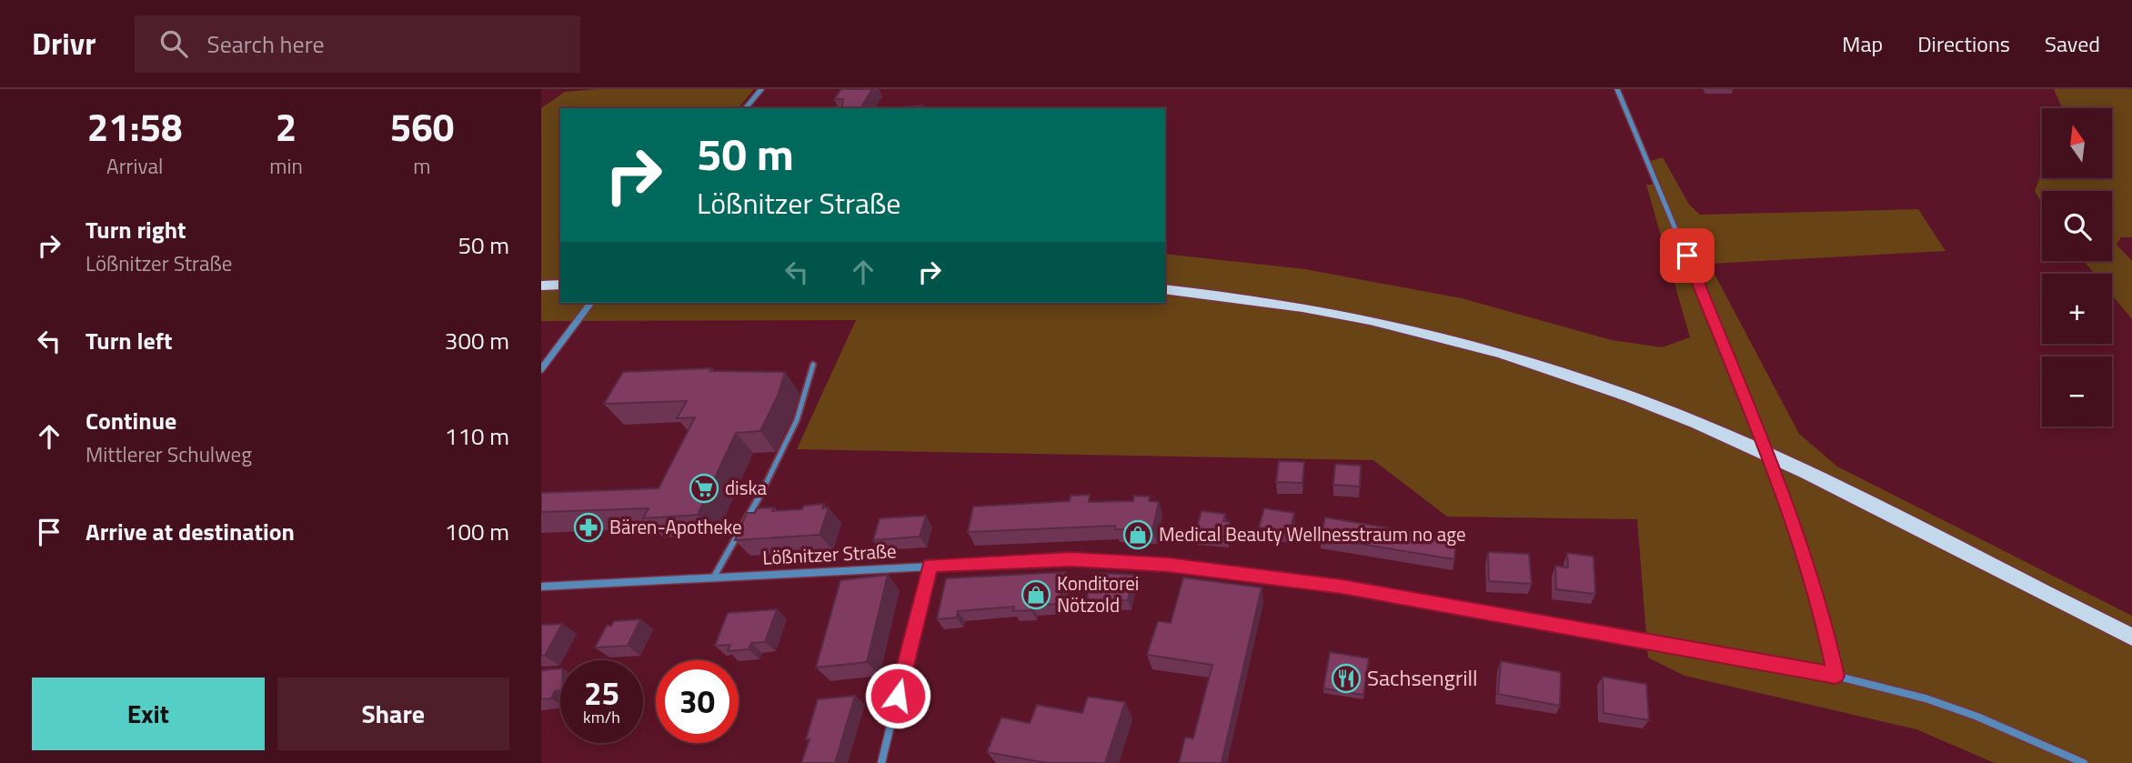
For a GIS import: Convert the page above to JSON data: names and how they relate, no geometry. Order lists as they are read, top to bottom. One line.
{"streets":{"street":["Lößnitzer Straße"]},"places":{"supermarket":["diska"],"pharmacy":["Bären-Apotheke"],"shop":["Medical Beauty Wellnesstraum no age","Konditorei Nötzold"],"restaurant":["Sachsengrill"]},"north":"top","page":{"header":"Drivr","search":"Search here","nav":["Map","Directions","Saved"],"eta":["21:58","Arrival","2","min","560","m"],"map_buttons":["+","−"],"turn":["50 m","Lößnitzer Straße"],"list":[{"name":"Turn right","note":"Lößnitzer Straße","value":"50 m"},{"name":"Turn left","value":"300 m"},{"name":"Continue","note":"Mittlerer Schulweg","value":"110 m"},{"name":"Arrive at destination","value":"100 m"}],"speed":"25 km/h","limit":"30","buttons":["Exit","Share"]}}
